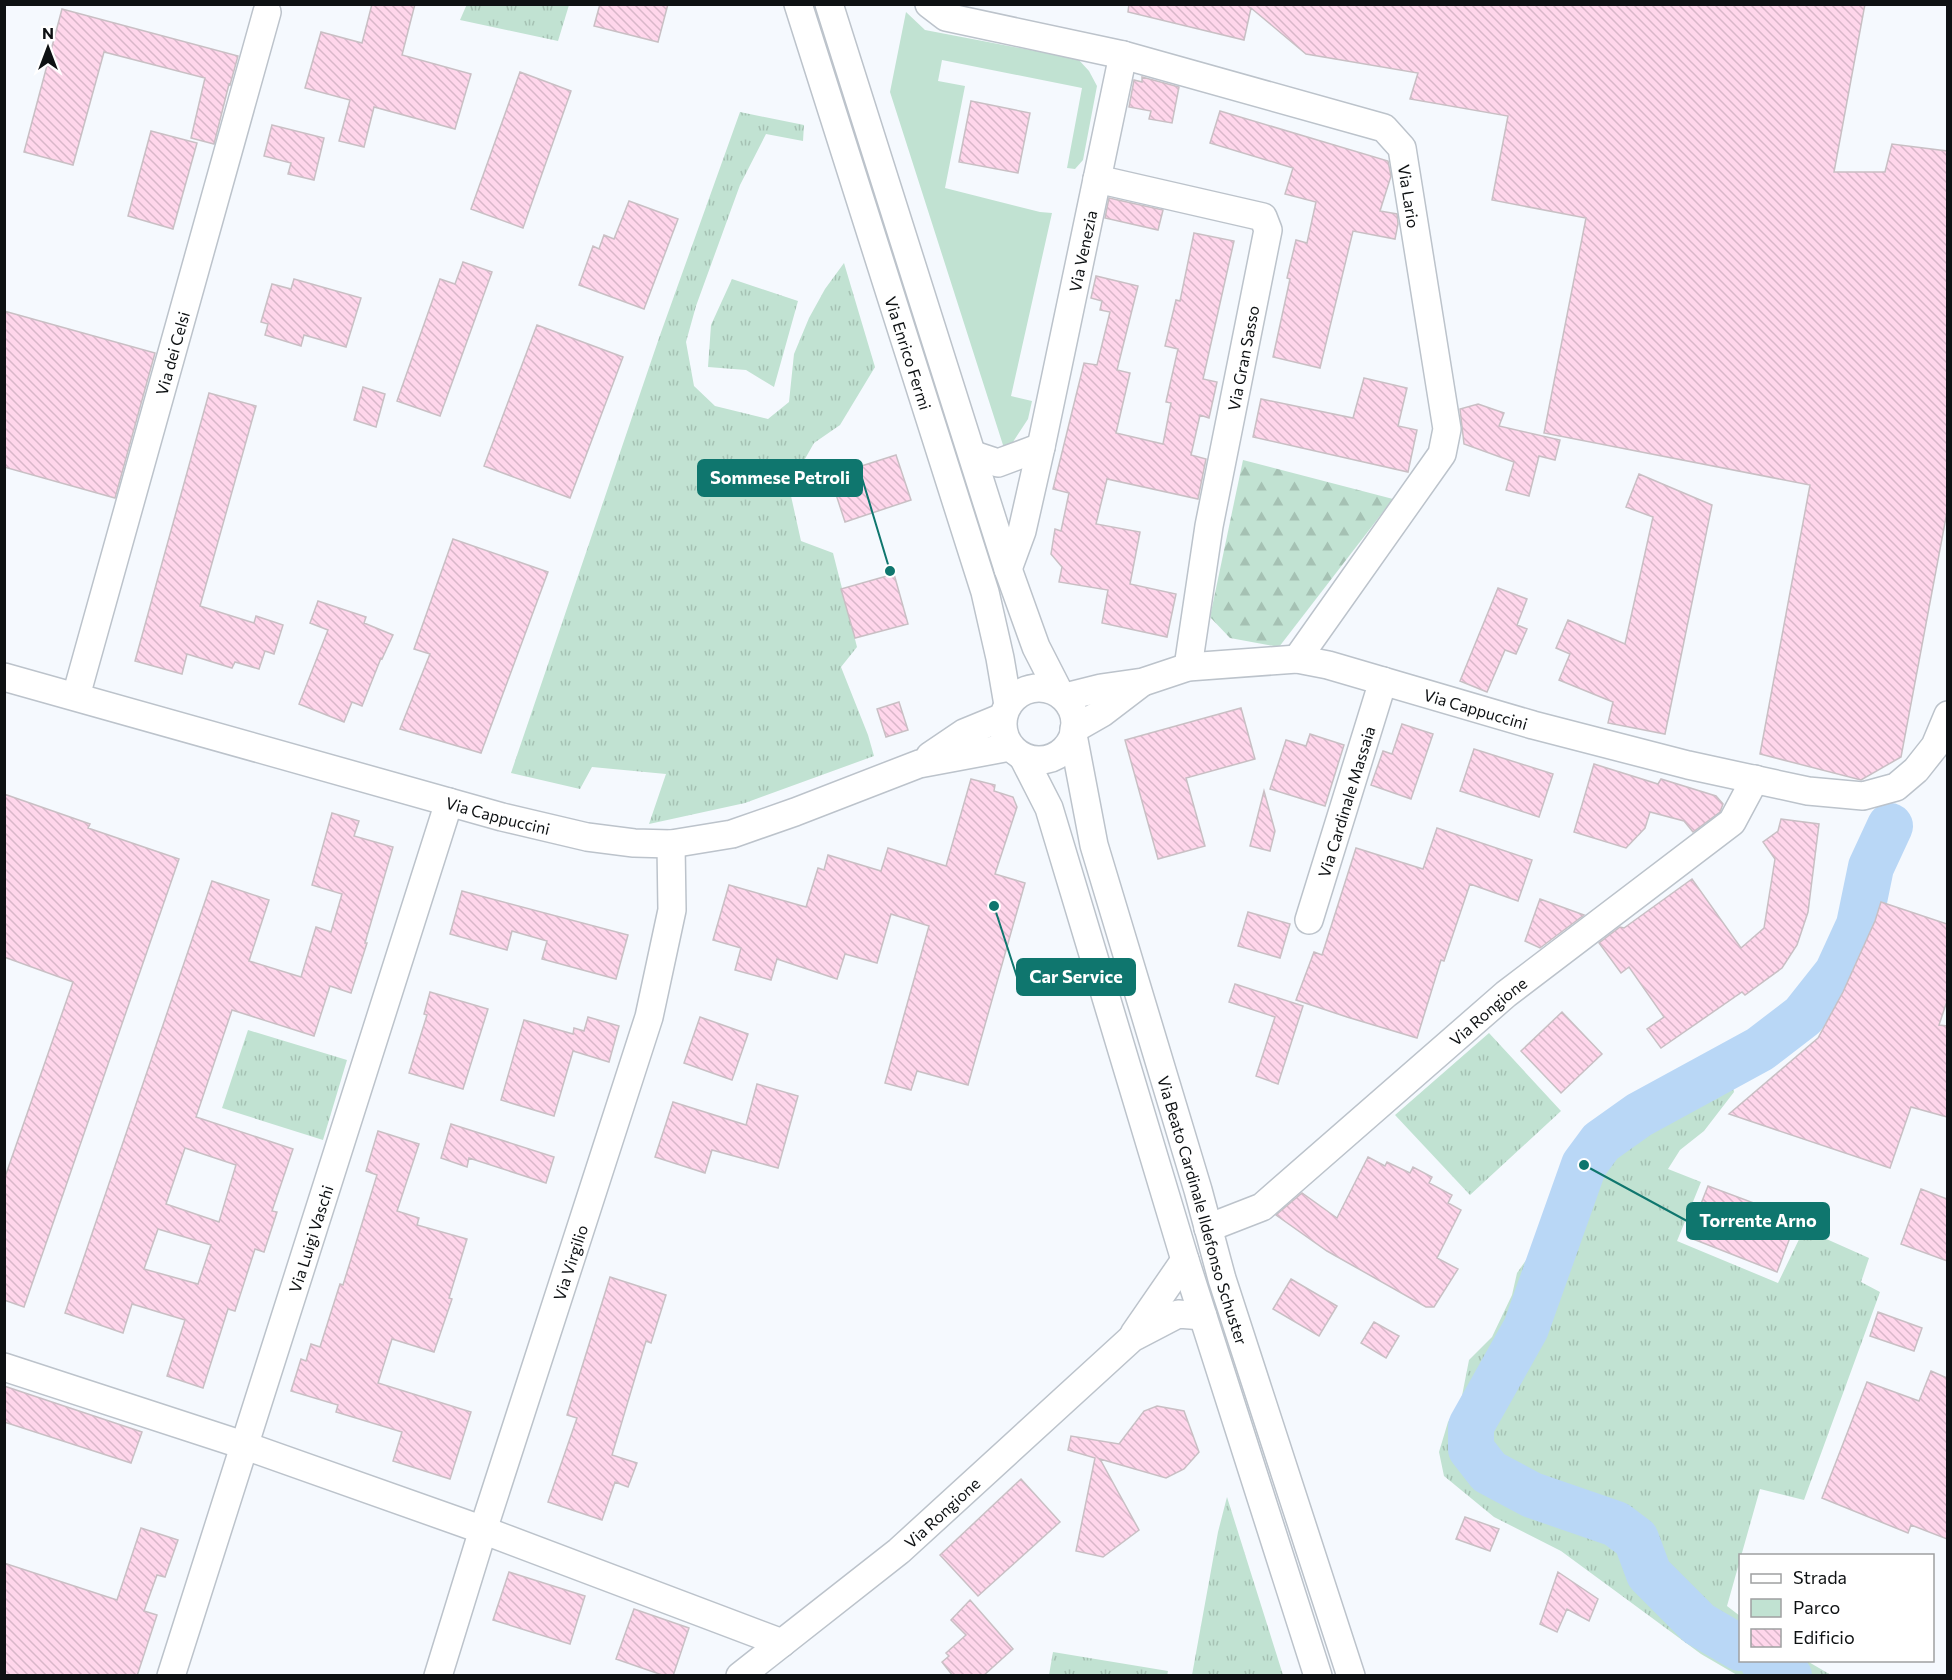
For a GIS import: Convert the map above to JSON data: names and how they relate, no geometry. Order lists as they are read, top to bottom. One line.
{"streets":{"street":["Via Lario","Via Venezia","Via Enrico Fermi","Via dei Celsi","Via Gran Sasso","Via Cappuccini","Via Cardinale Massaia","Via Rongione","Via Beato Cardinale Ildefonso Schuster","Via Luigi Vaschi","Via Virgilio"]},"crossings":[["Via Lario","Via Venezia"],["Via Lario","Via Cappuccini"],["Via Venezia","Via Enrico Fermi"],["Via Venezia","Via Gran Sasso"],["Via Enrico Fermi","Via Cappuccini"],["Via Enrico Fermi","Via Beato Cardinale Ildefonso Schuster"],["Via dei Celsi","Via Cappuccini"],["Via Gran Sasso","Via Cappuccini"],["Via Cappuccini","Via Cardinale Massaia"],["Via Cappuccini","Via Rongione"],["Via Cappuccini","Via Beato Cardinale Ildefonso Schuster"],["Via Cappuccini","Via Luigi Vaschi"],["Via Cappuccini","Via Virgilio"],["Via Rongione","Via Beato Cardinale Ildefonso Schuster"]],"places":["Sommese Petroli","Car Service","Torrente Arno"],"legend":["Strada","Parco","Edificio"],"north":"top"}
